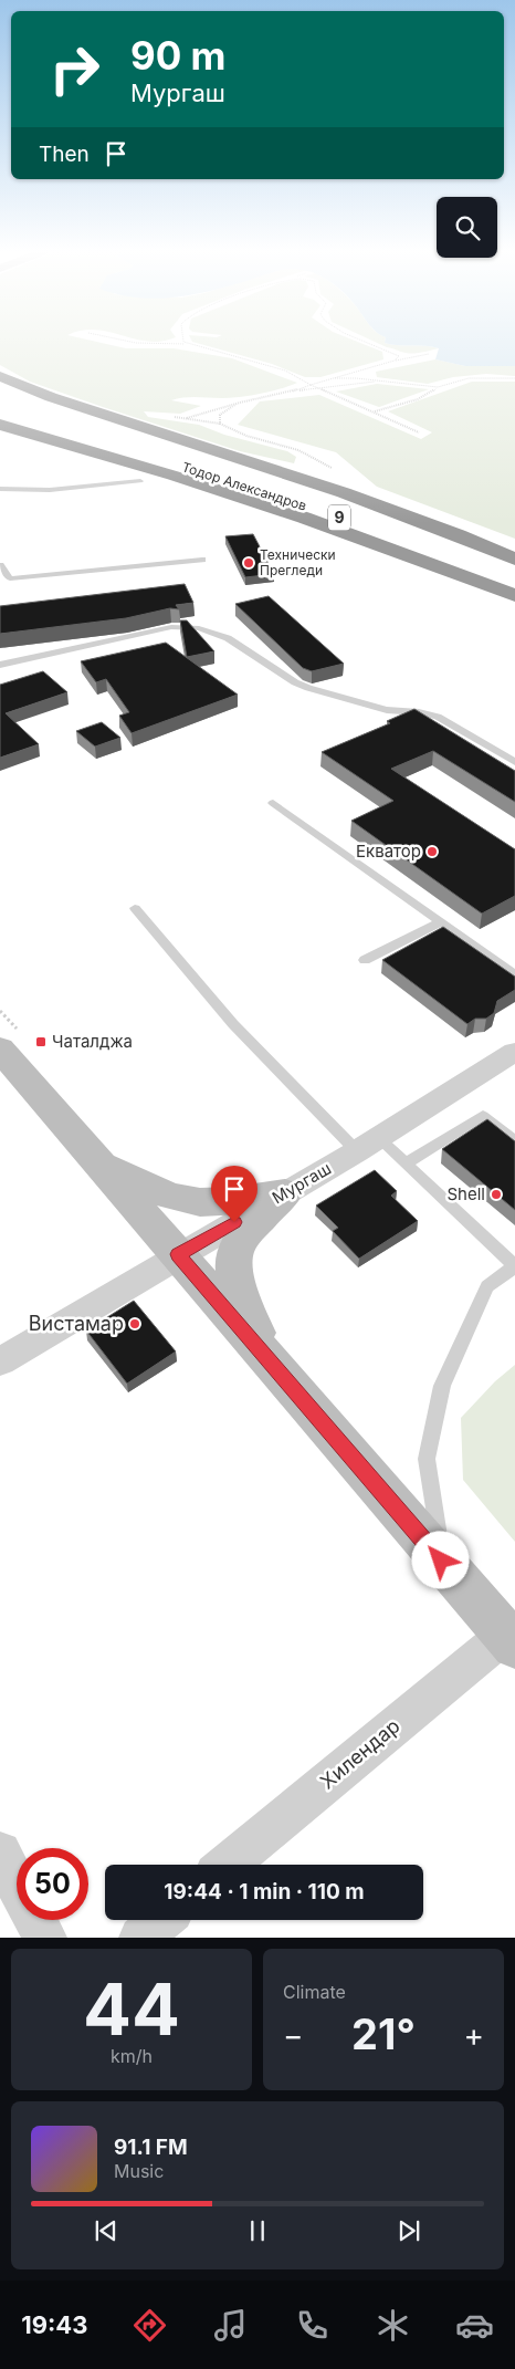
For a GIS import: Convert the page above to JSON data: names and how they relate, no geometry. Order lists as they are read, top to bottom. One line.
{"streets":{"highway":["Тодор Александров","9"],"street":["Мургаш","Хилендар"]},"places":{"other":["Технически Прегледи","Екватор","Shell","Вистамар"],"transit":["Чаталджа"]},"page":{"turn":["90 m","Мургаш"],"then":"Then","limit":"50","trip":"19:44 · 1 min · 110 m","tile":[["44","km/h"],"Climate"],"heat":["−","21°","+"],"song":["91.1 FM","Music"],"tabs":"19:43"}}
